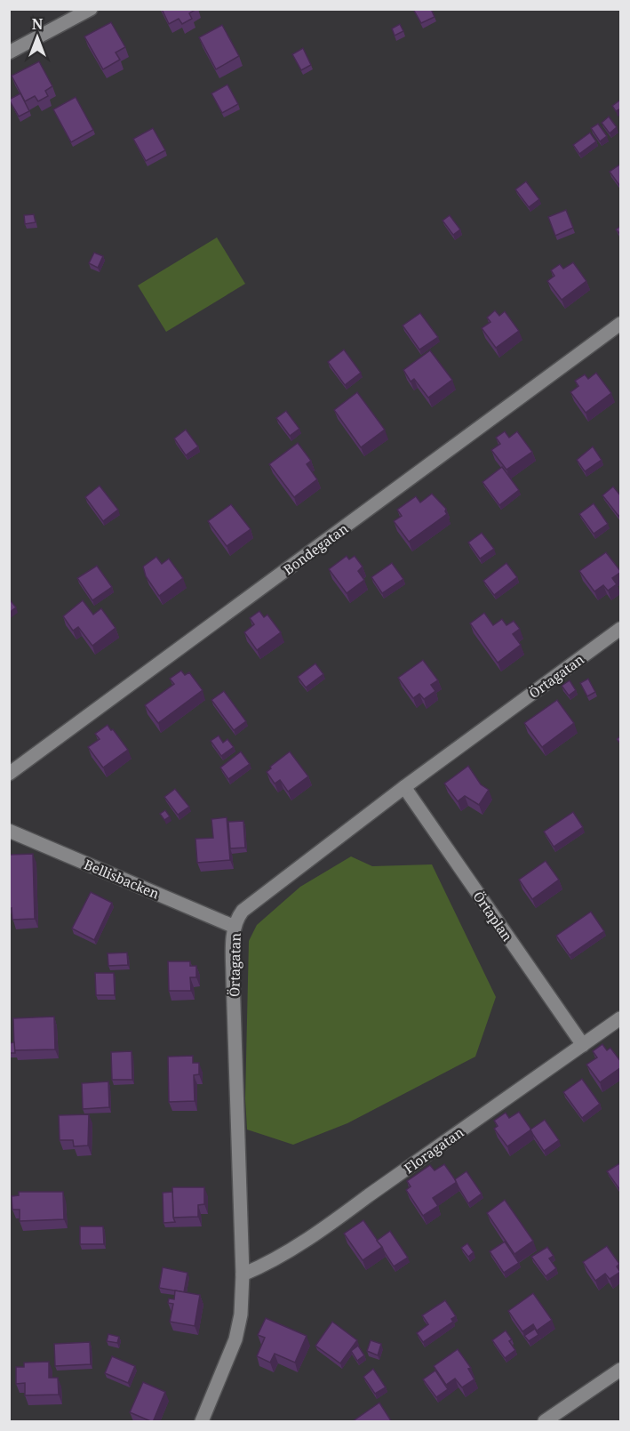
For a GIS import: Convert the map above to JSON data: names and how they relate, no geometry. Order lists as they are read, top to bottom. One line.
{"streets":{"street":["Bondegatan","Örtagatan","Bellisbacken","Örtaplan","Floragatan"]},"crossings":[["Örtagatan","Bellisbacken"],["Örtagatan","Örtaplan"],["Örtagatan","Floragatan"],["Örtaplan","Floragatan"]],"north":"top"}
